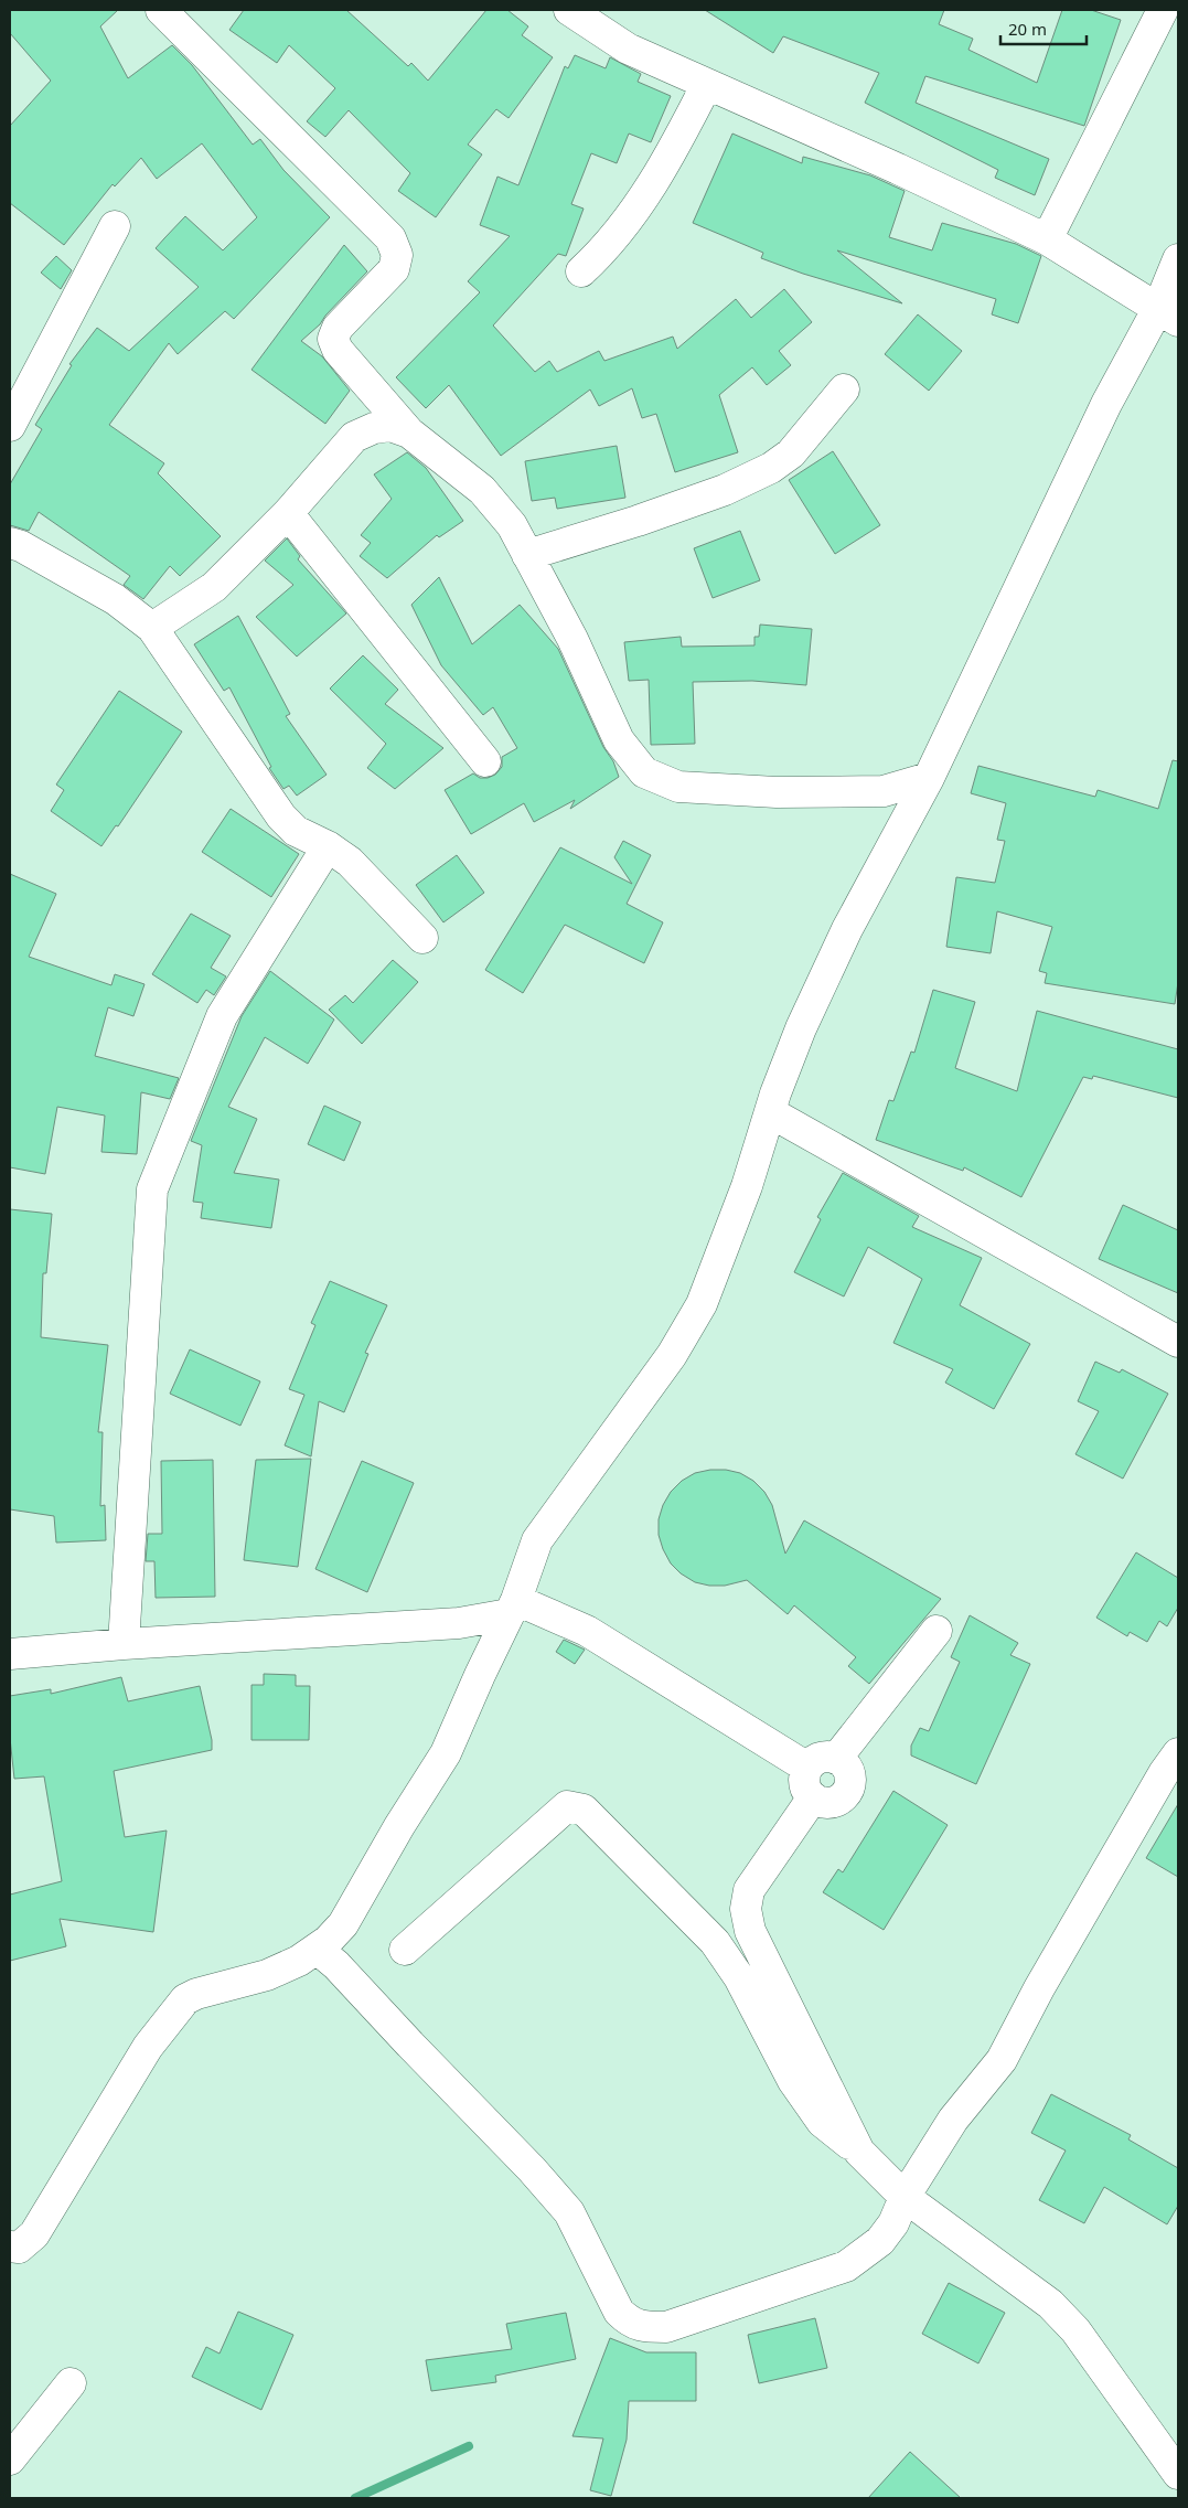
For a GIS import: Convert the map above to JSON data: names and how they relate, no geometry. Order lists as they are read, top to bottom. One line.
{"scale_bar":"20 m"}
